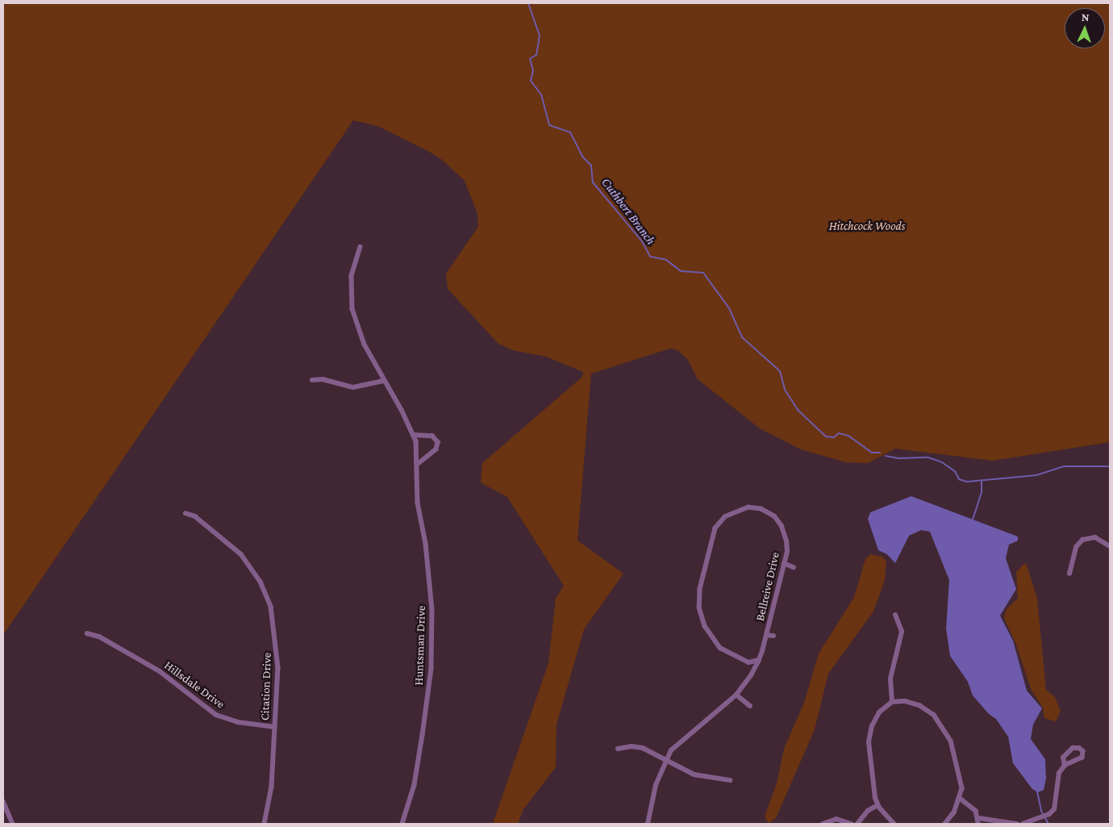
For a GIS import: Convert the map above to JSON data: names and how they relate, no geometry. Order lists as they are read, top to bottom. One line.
{"streets":{"street":["Bellreive Drive","Huntsman Drive","Hillsdale Drive","Citation Drive"]},"crossings":[["Hillsdale Drive","Citation Drive"]],"water":["Cuthbert Branch"],"parks":["Hitchcock Woods"],"north":"top"}
